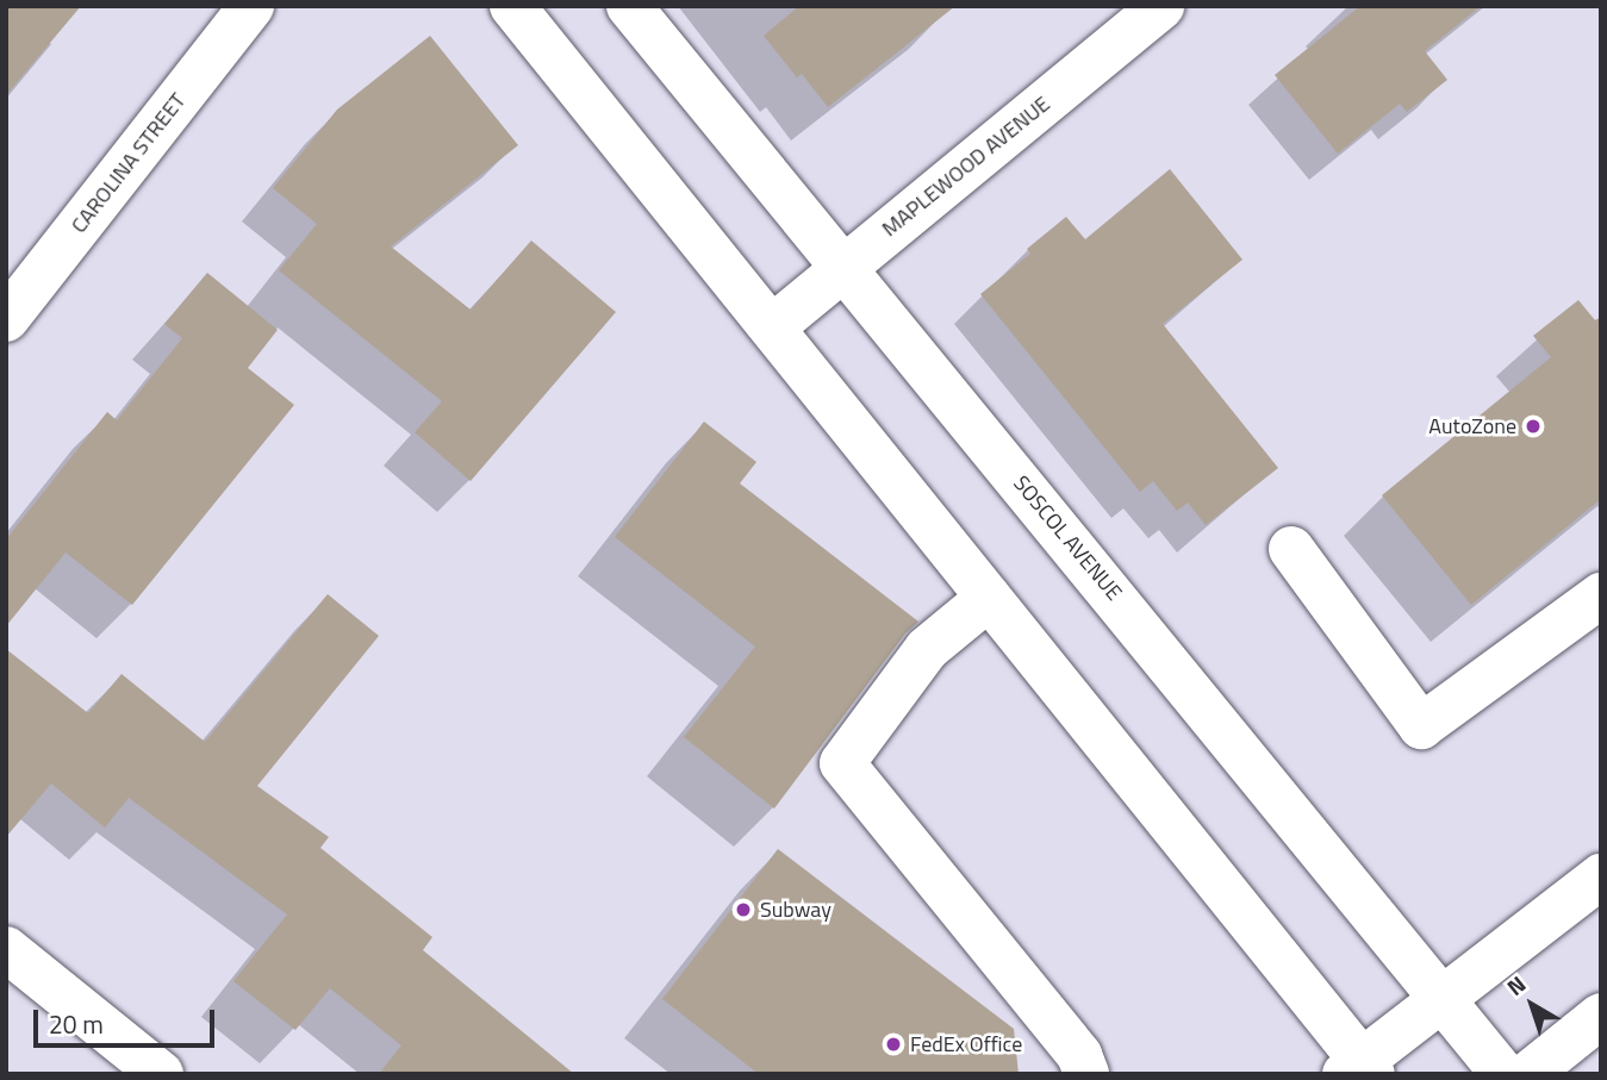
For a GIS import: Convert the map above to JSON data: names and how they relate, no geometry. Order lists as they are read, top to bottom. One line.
{"streets":{"main road":["CAROLINA STREET","MAPLEWOOD AVENUE","SOSCOL AVENUE"]},"crossings":[["MAPLEWOOD AVENUE","SOSCOL AVENUE"]],"places":["AutoZone","Subway","FedEx Office"],"scale_bar":"20 m","north":"top left"}
